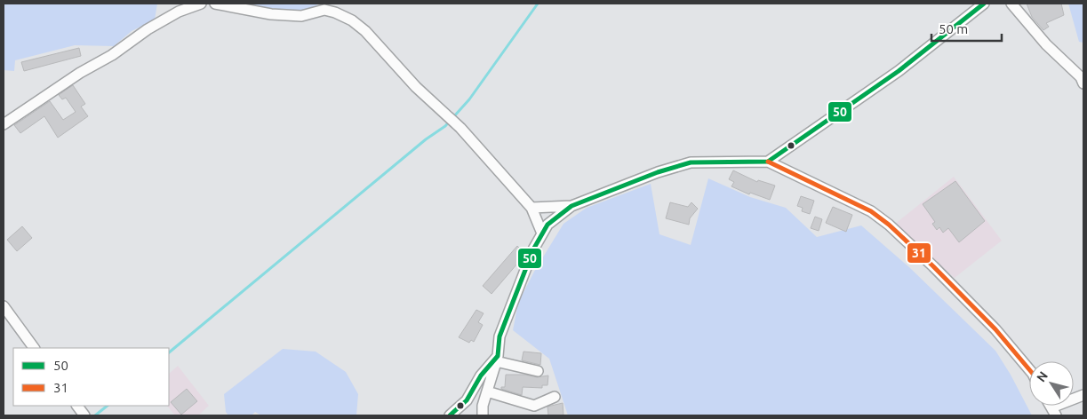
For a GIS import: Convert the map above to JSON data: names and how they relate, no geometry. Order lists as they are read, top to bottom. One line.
{"lines":["transit line 50","transit line 31"],"legend":["50","31"],"scale_bar":"50 m","north":"top left"}
